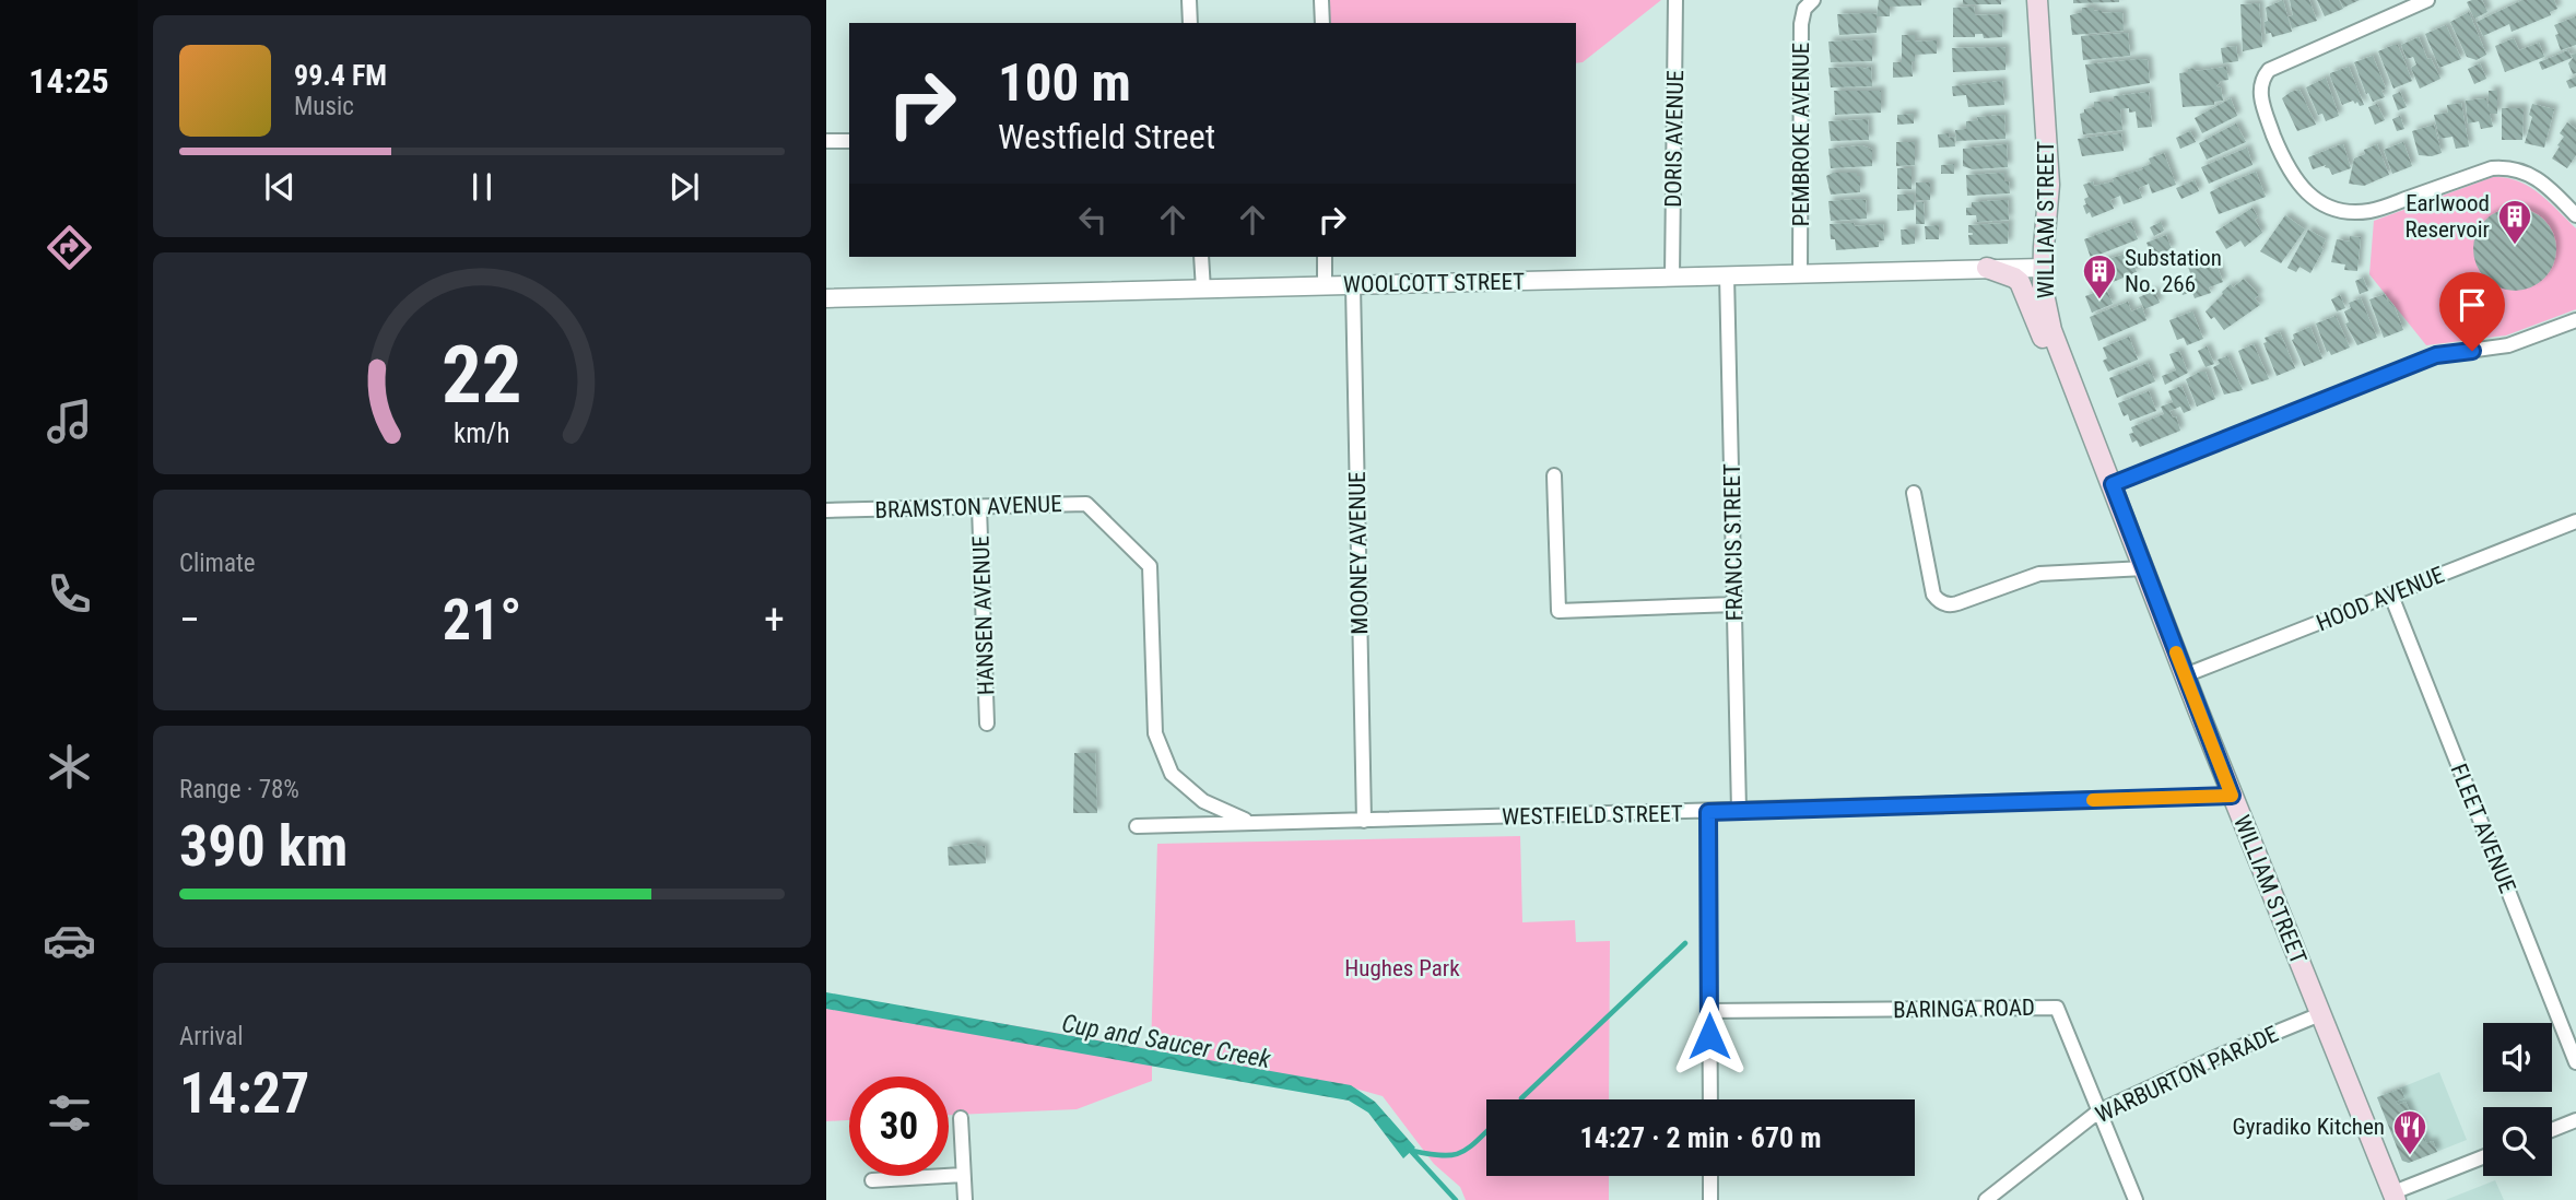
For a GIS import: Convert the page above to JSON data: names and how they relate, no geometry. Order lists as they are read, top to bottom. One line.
{"streets":{"main road":["WILLIAM STREET"],"street":["PEMBROKE AVENUE","DORIS AVENUE","WOOLCOTT STREET","BRAMSTON AVENUE","FRANCIS STREET","MOONEY AVENUE","HOOD AVENUE","HANSEN AVENUE","WESTFIELD STREET","FLEET AVENUE","BARINGA ROAD","WARBURTON PARADE"]},"crossings":[["PEMBROKE AVENUE","WOOLCOTT STREET"],["DORIS AVENUE","WOOLCOTT STREET"],["WILLIAM STREET","WOOLCOTT STREET"],["WILLIAM STREET","HOOD AVENUE"],["WILLIAM STREET","WESTFIELD STREET"],["WILLIAM STREET","WARBURTON PARADE"],["WOOLCOTT STREET","FRANCIS STREET"],["WOOLCOTT STREET","MOONEY AVENUE"],["BRAMSTON AVENUE","HANSEN AVENUE"],["BRAMSTON AVENUE","WESTFIELD STREET"],["FRANCIS STREET","WESTFIELD STREET"],["MOONEY AVENUE","WESTFIELD STREET"],["HOOD AVENUE","FLEET AVENUE"],["BARINGA ROAD","WARBURTON PARADE"]],"water":["Cup and Saucer Creek"],"parks":["Hughes Park"],"places":{"building":["Earlwood Reservoir","Substation No. 266"],"restaurant":["Gyradiko Kitchen"]},"page":{"tabs":"14:25","turn":["100 m","Westfield Street"],"song":["99.4 FM","Music"],"tile":["Climate",["Range · 78%","390 km"],["Arrival","14:27"]],"heat":["−","21°","+"],"limit":"30","trip":"14:27 · 2 min · 670 m","gauge":["22","km/h"]}}
